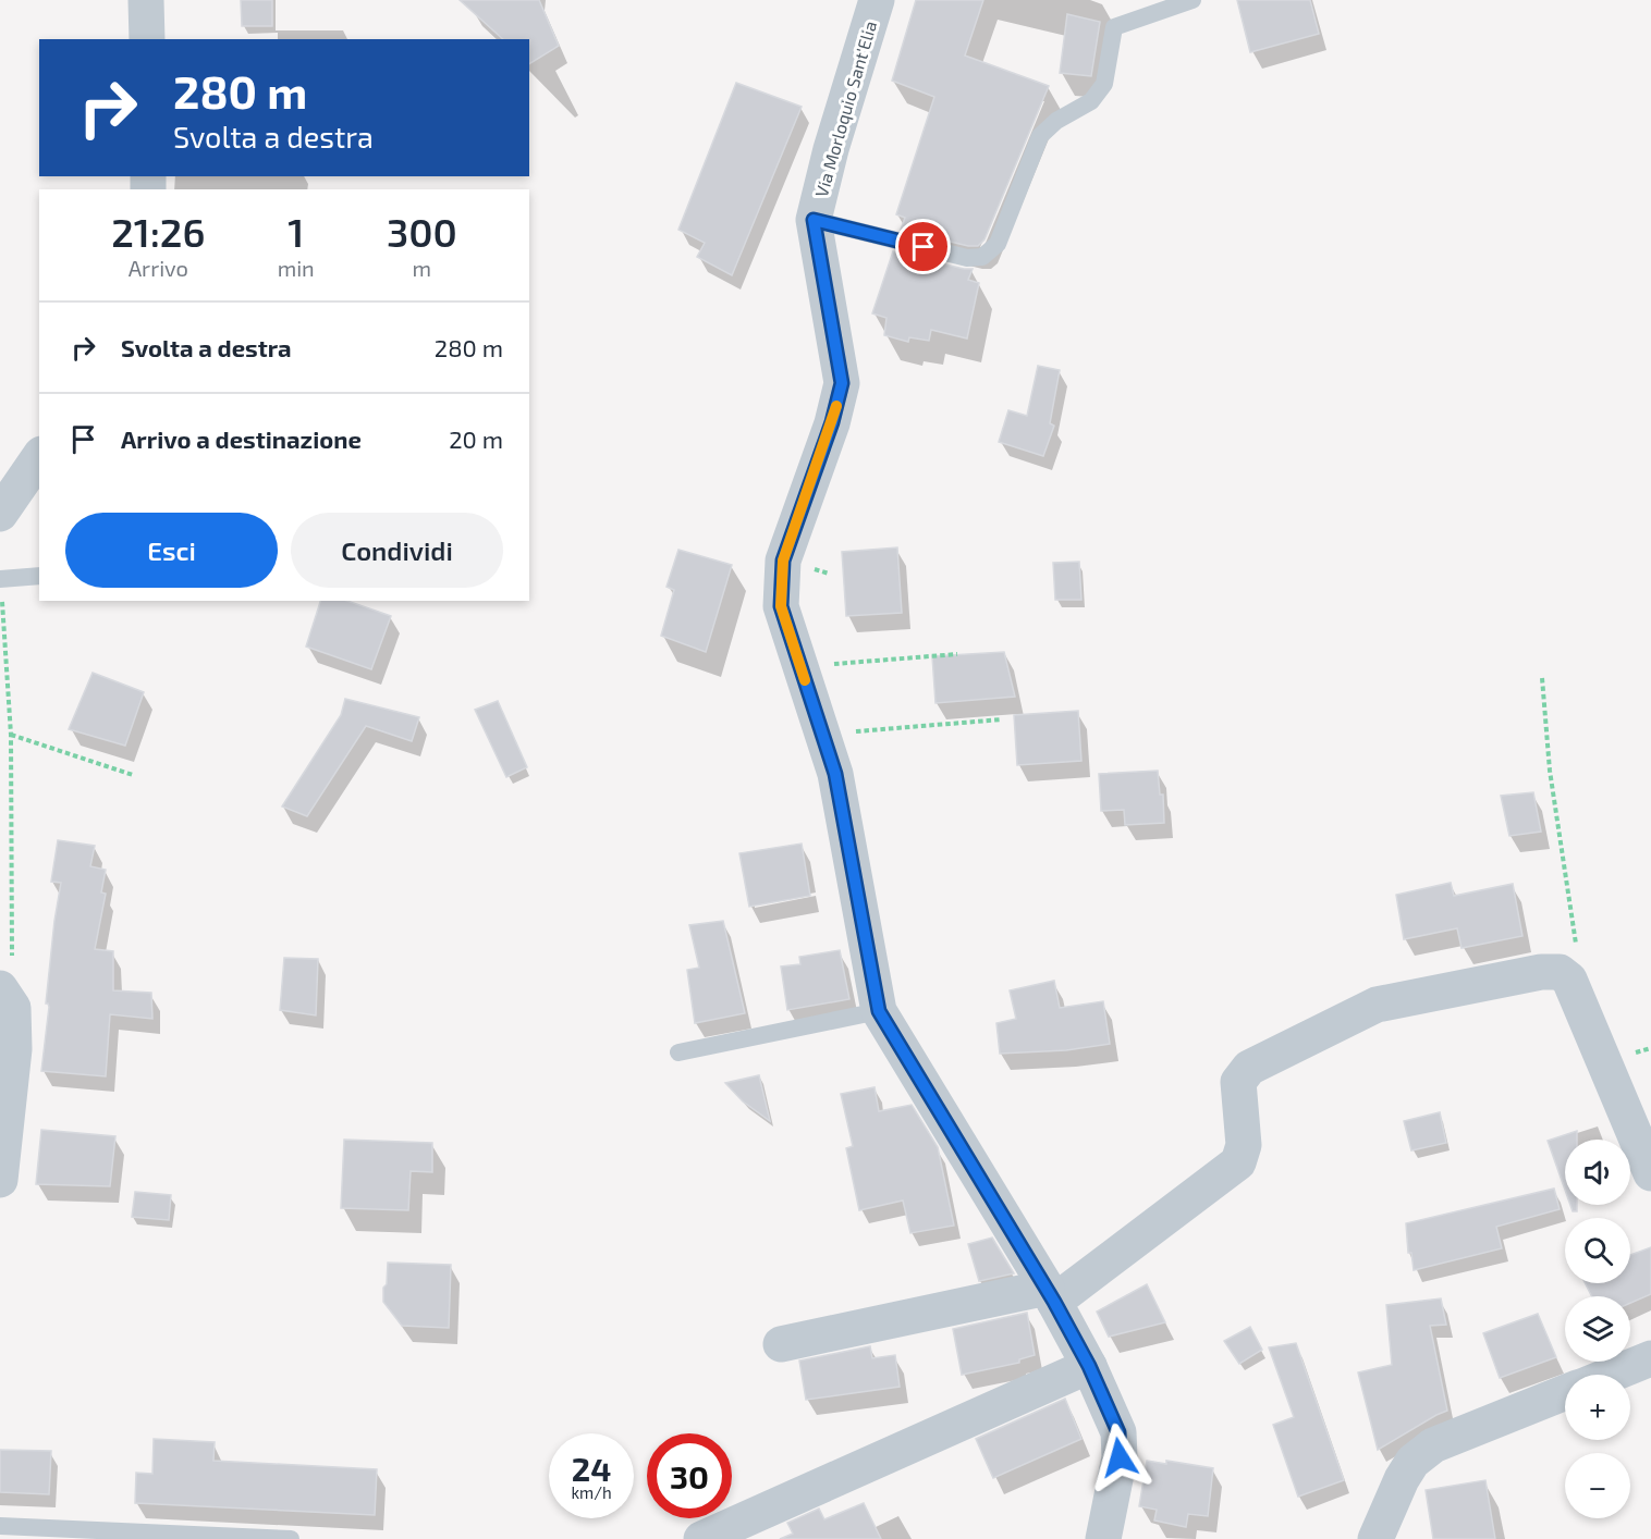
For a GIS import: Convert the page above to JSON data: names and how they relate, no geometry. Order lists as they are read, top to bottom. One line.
{"streets":{"street":["Via Morloquio Sant'Elia"]},"page":{"turn":["280 m","Svolta a destra"],"eta":["21:26","Arrivo","1","min","300","m"],"list":[{"name":"Svolta a destra","value":"280 m"},{"name":"Arrivo a destinazione","value":"20 m"}],"buttons":["Esci","Condividi"],"map_buttons":["+","−"],"speed":"24 km/h","limit":"30"}}
